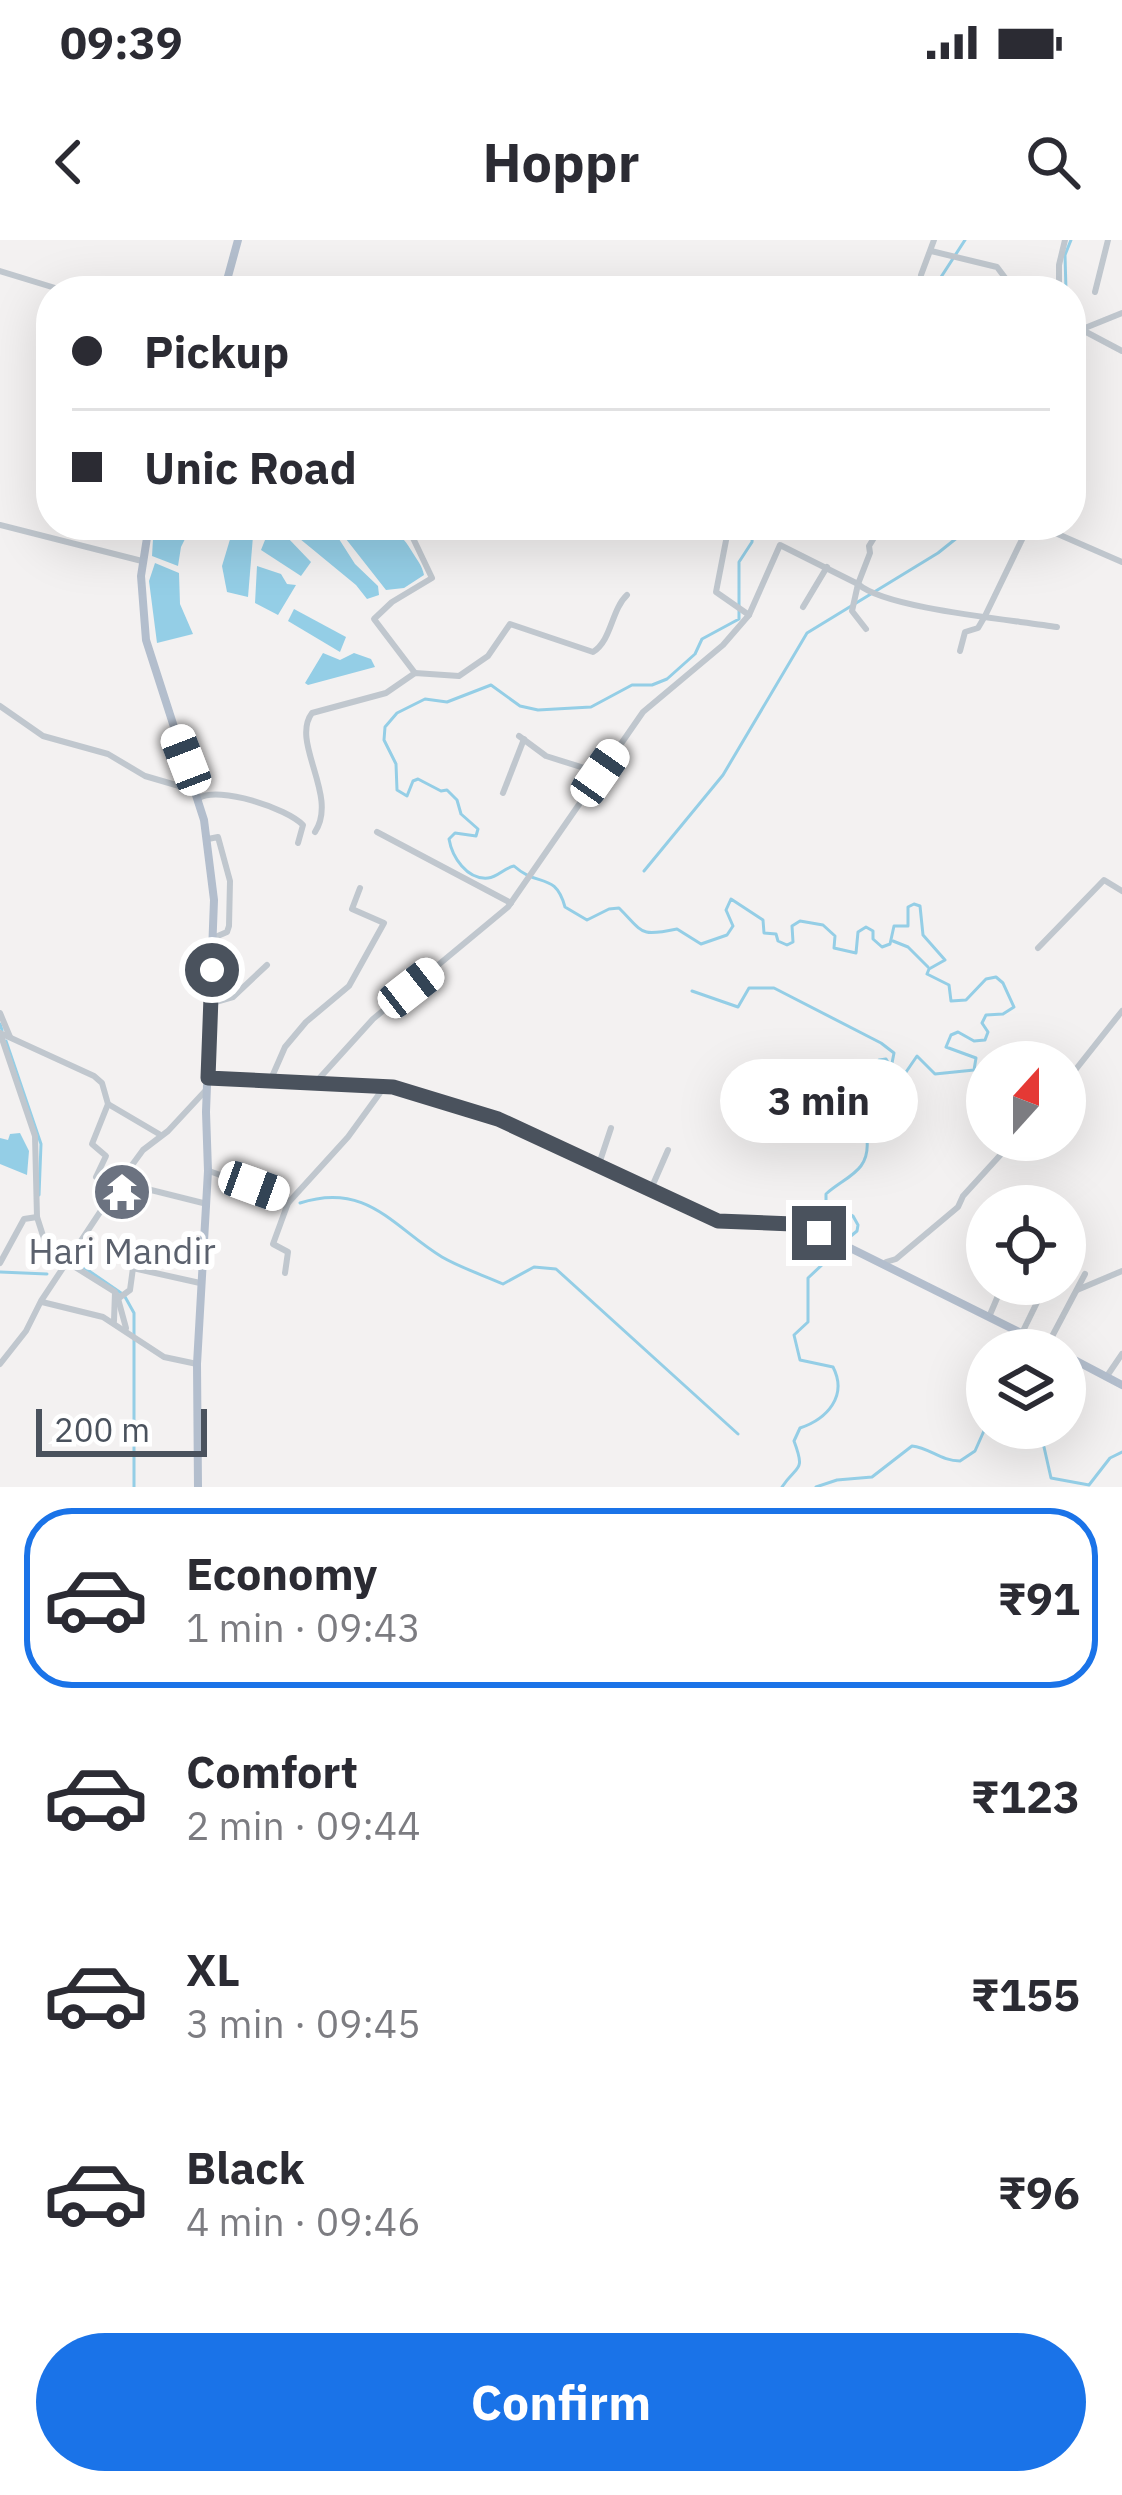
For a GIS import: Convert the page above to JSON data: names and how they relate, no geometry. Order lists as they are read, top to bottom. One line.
{"places":{"temple":["Hari Mandir"]},"scale_bar":"200 m","north":"top","page":{"status":"09:39","header":"Hoppr","banner":["Pickup","Unic Road"],"bubble":"3 min","scale":"200 m","list":[{"name":"Economy","note":"1 min · 09:43","value":"₹91"},{"name":"Comfort","note":"2 min · 09:44","value":"₹123"},{"name":"XL","note":"3 min · 09:45","value":"₹155"},{"name":"Black","note":"4 min · 09:46","value":"₹96"}],"buttons":"Confirm"}}
